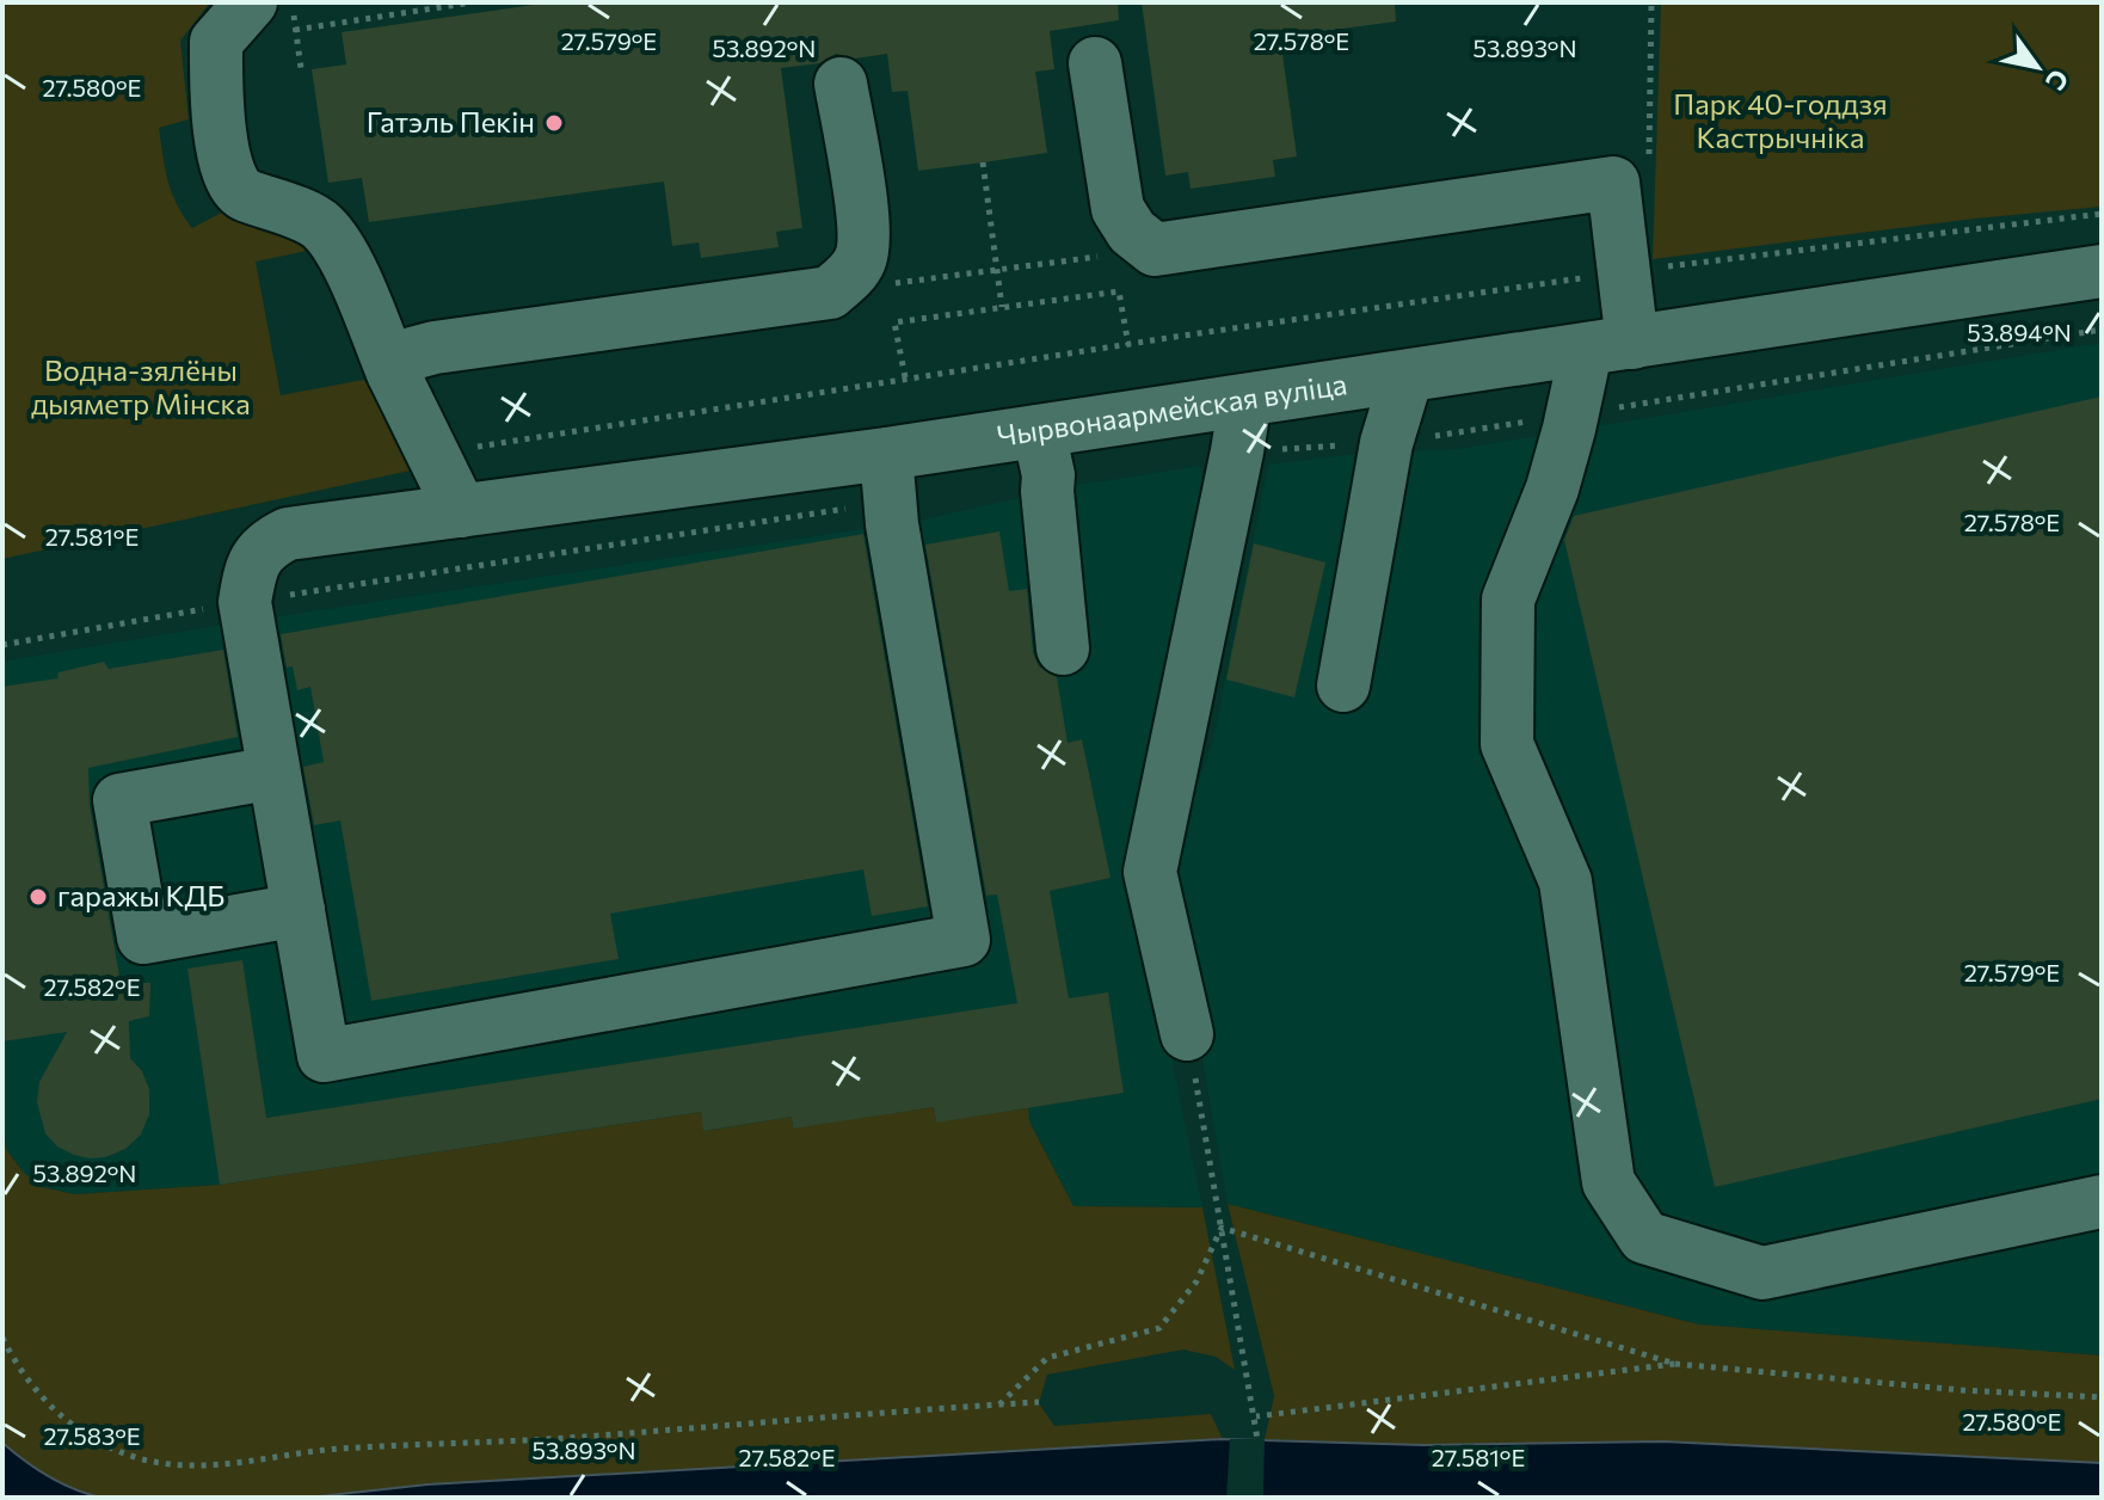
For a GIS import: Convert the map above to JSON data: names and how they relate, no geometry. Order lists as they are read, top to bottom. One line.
{"streets":{"street":["Чырвонаармейская вуліца"]},"parks":["Парк 40-годдзя Кастрычніка","Водна-зялёны дыяметр Мінска"],"places":["Гатэль Пекін","гаражы КДБ"],"north":"bottom right","coordinates":["27.578°E","27.579°E","53.892°N","53.893°N","27.580°E","53.894°N","27.581°E","27.582°E","27.583°E"]}
